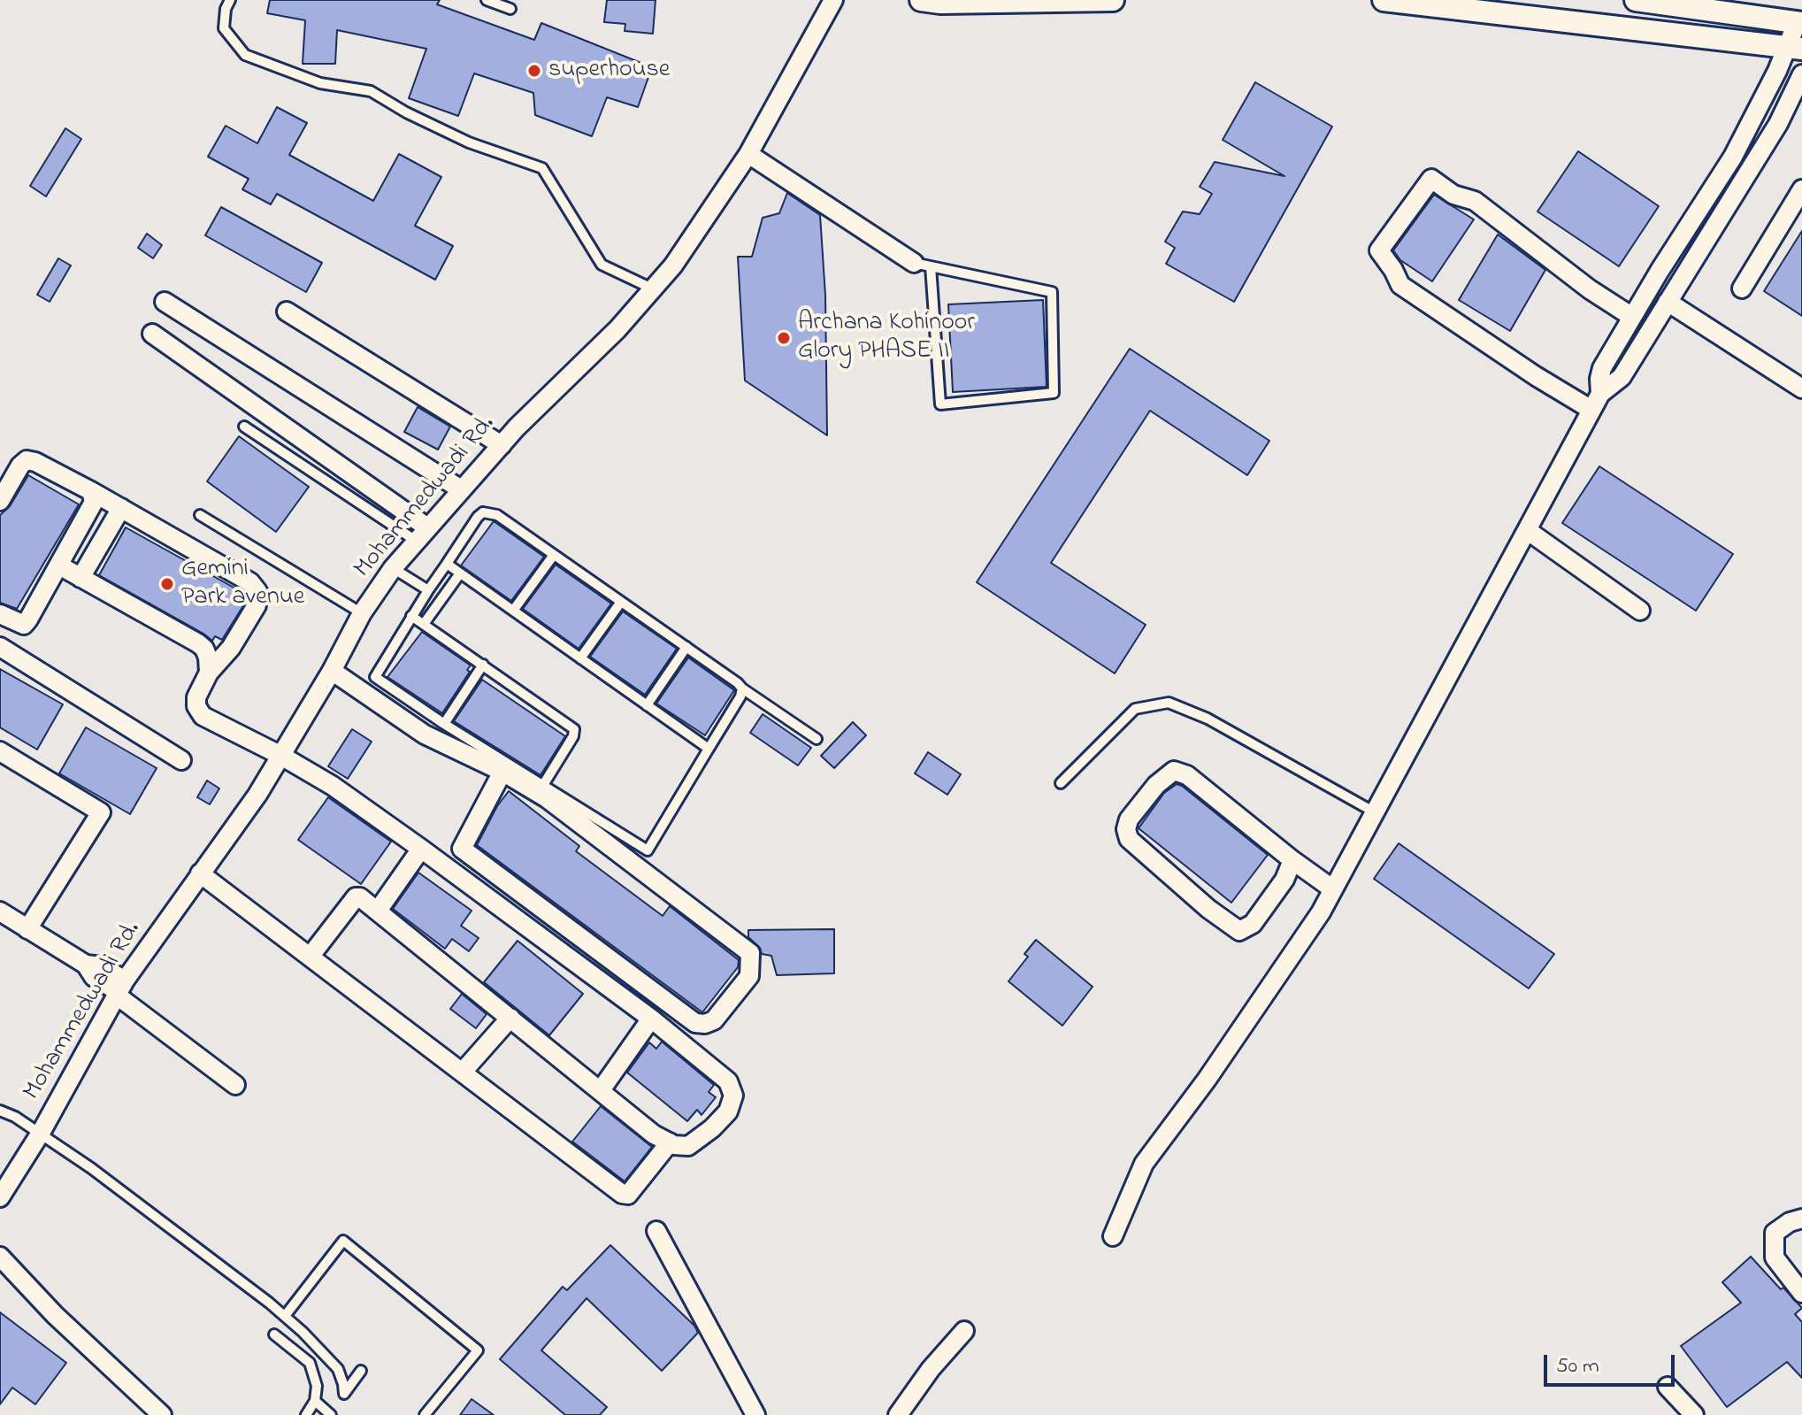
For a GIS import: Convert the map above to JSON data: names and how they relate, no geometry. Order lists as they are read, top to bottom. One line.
{"streets":{"street":["Mohammedwadi Rd."]},"places":["superhouse","Archana Kohinoor Glory PHASE II","Gemini Park avenue"],"scale_bar":"50 m"}
